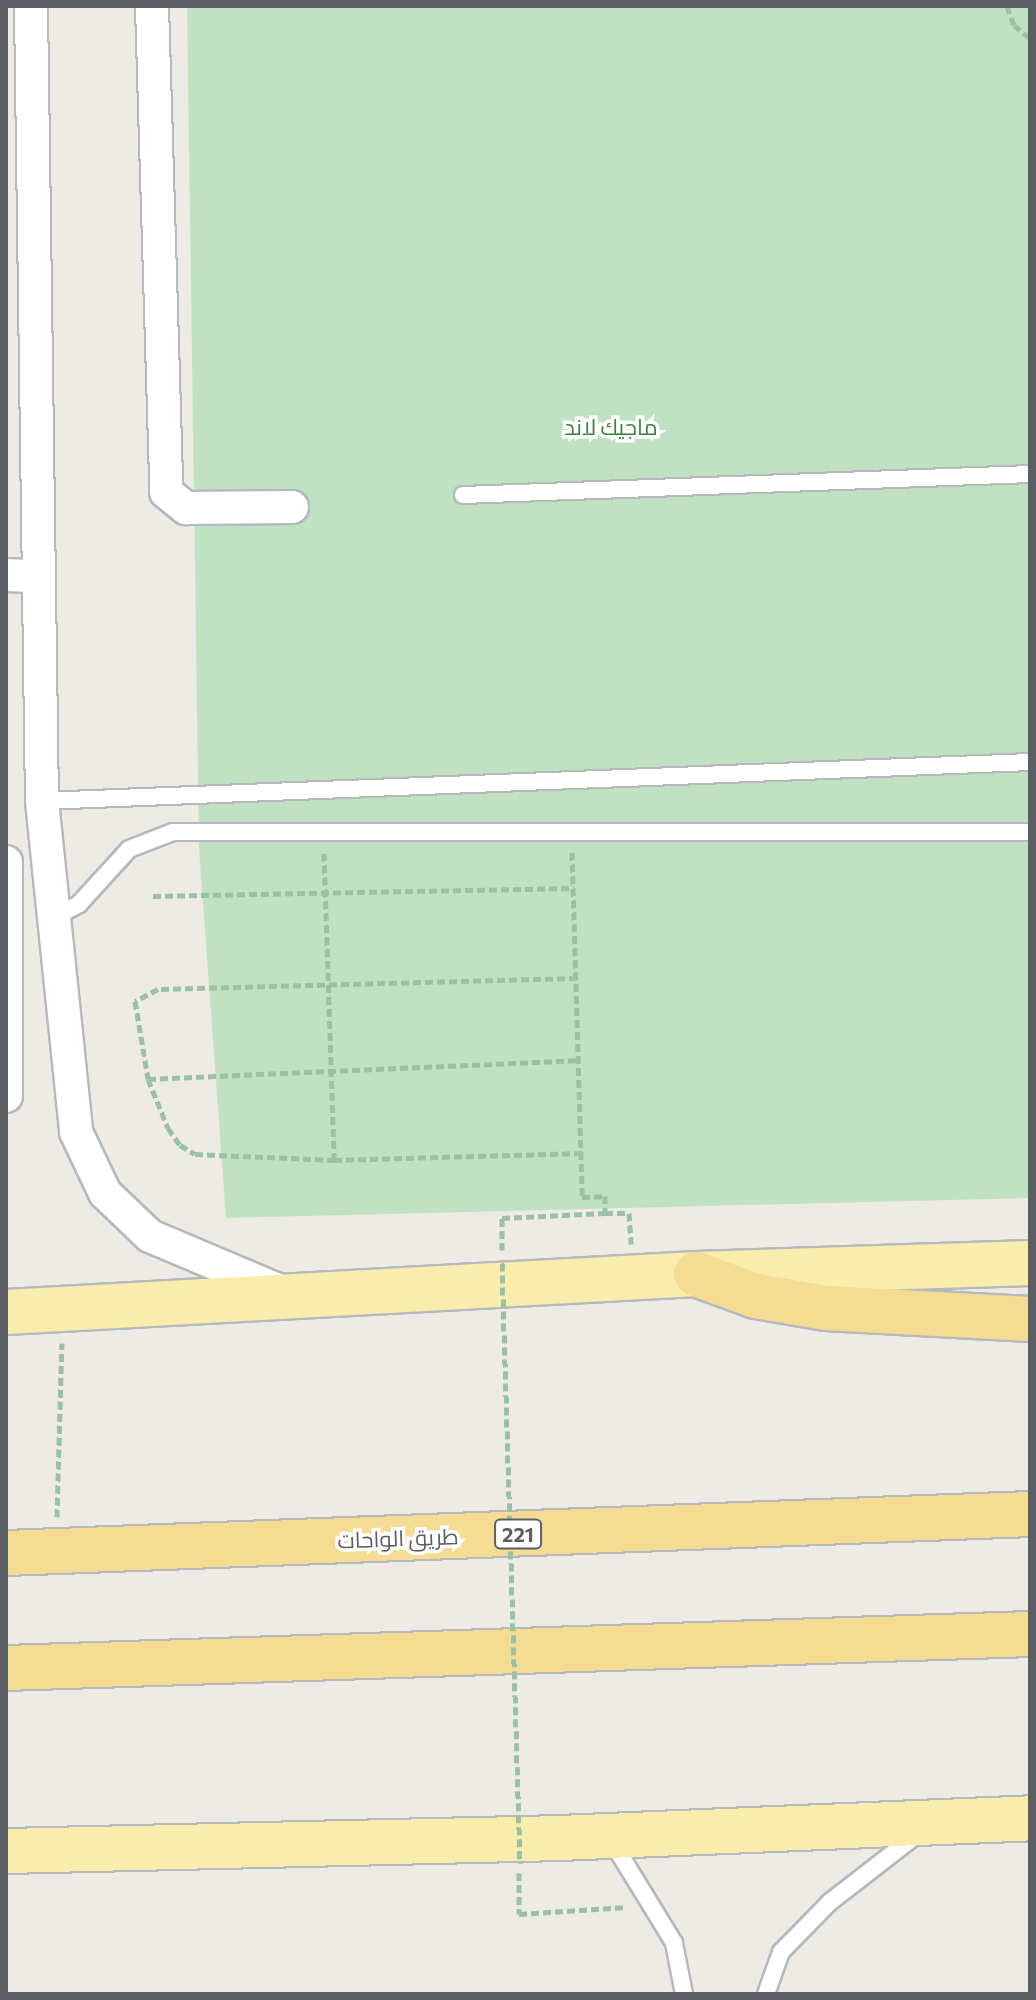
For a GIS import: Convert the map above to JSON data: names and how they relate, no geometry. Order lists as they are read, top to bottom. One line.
{"streets":{"highway":["221","طريق الواحات"]},"parks":["ماجيك لاند"]}
